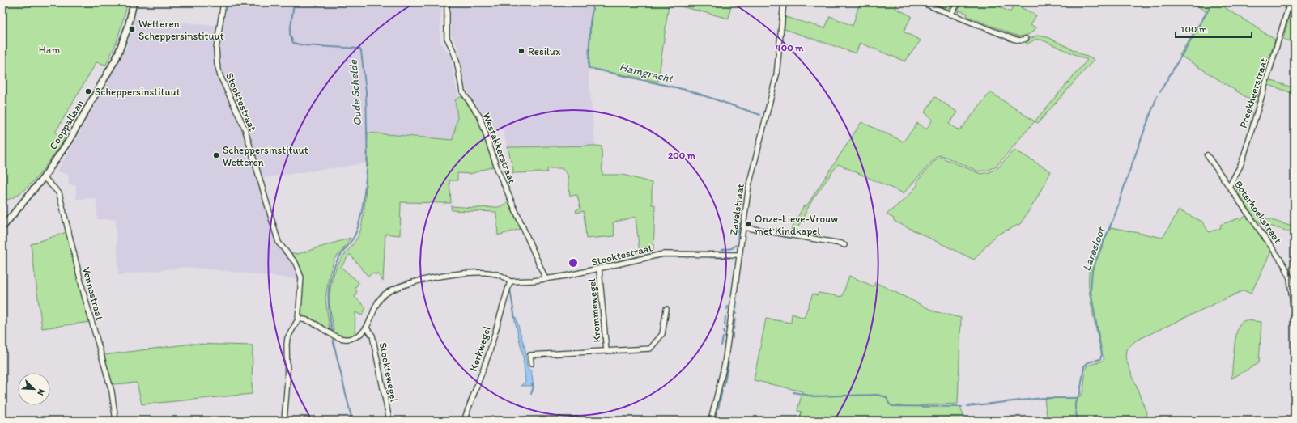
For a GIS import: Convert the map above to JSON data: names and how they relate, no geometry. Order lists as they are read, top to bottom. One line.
{"streets":{"street":["Preekheerstraat","Stooktestraat","Cooppallaan","Westakkerstraat","Zavelstraat","Boterhoekstraat","Vennestraat","Krommewegel","Kerkwegel","Stooktewegel"]},"crossings":[["Preekheerstraat","Boterhoekstraat"],["Stooktestraat","Westakkerstraat"],["Stooktestraat","Zavelstraat"],["Stooktestraat","Krommewegel"],["Stooktestraat","Kerkwegel"],["Stooktestraat","Stooktewegel"],["Cooppallaan","Vennestraat"]],"water":["Hamgracht","Oude Schelde","Laresloot"],"parks":["Ham"],"places":{"transit":["Wetteren Scheppersinstituut"],"other":["Resilux","Scheppersinstituut","Scheppersinstituut Wetteren","Onze-Lieve-Vrouw met Kindkapel"]},"scale_bar":"100 m","north":"bottom right","rings":["400 m","200 m"]}
